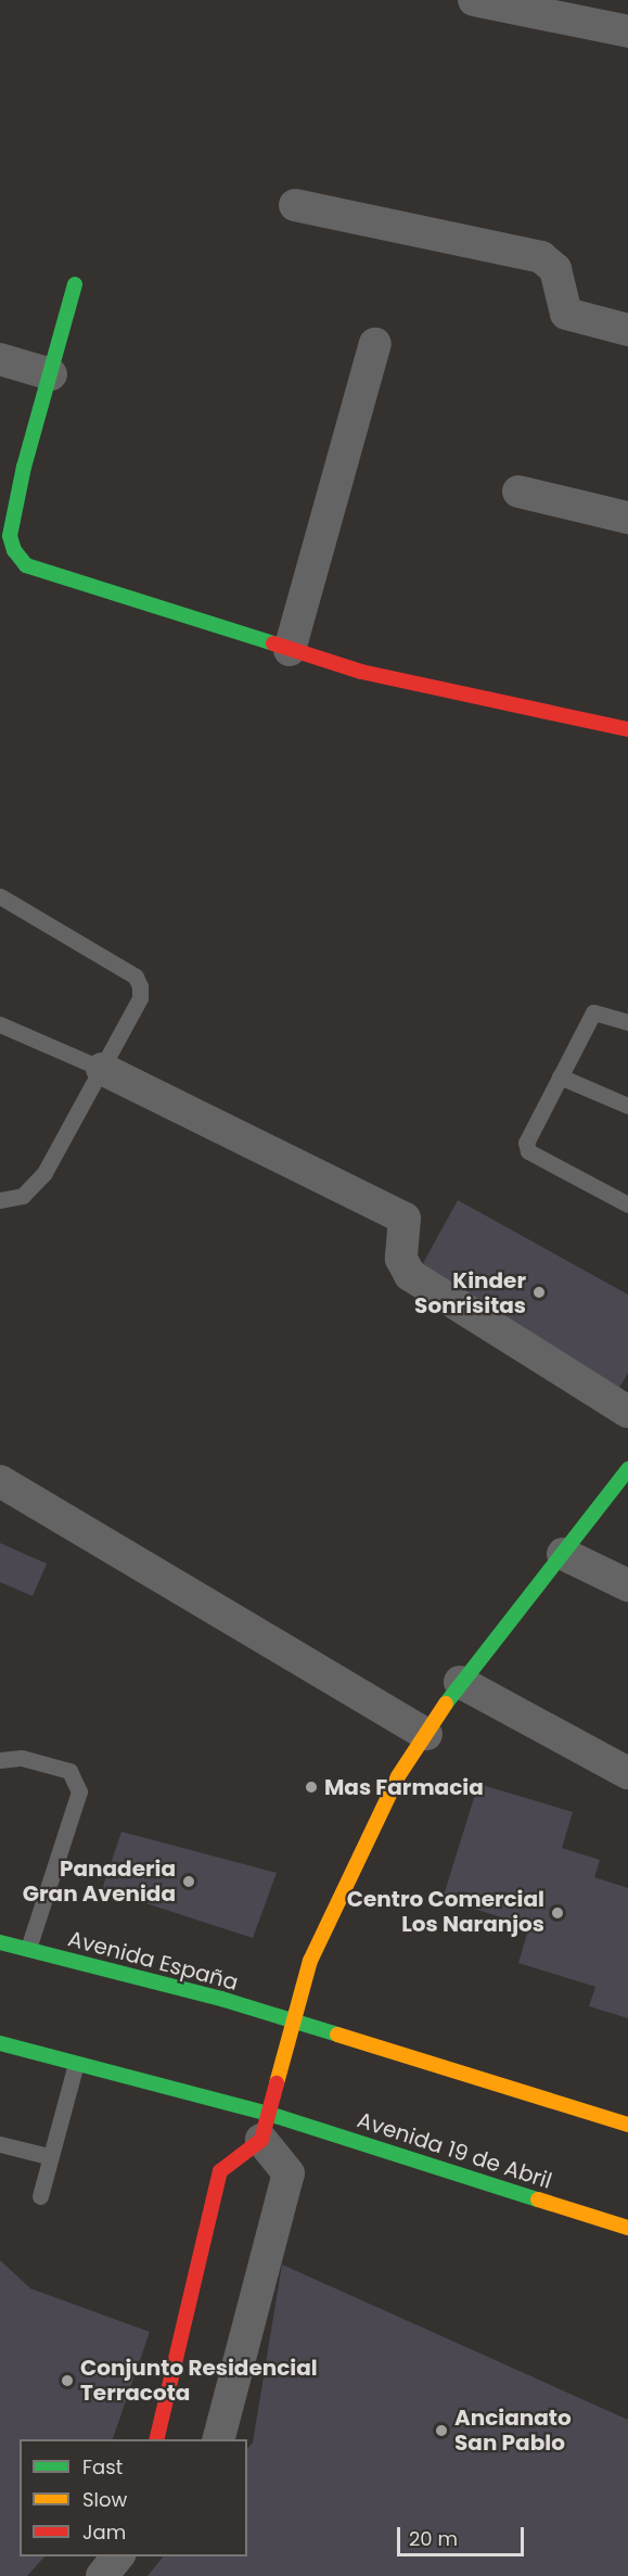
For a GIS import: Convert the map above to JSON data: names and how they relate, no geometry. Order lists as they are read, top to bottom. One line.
{"streets":{"street":["Avenida España","Avenida 19 de Abril"]},"places":["Kinder Sonrisitas","Mas Farmacia","Panaderia Gran Avenida","Centro Comercial Los Naranjos","Conjunto Residencial Terracota","Ancianato San Pablo"],"legend":["Fast","Slow","Jam"],"scale_bar":"20 m"}
